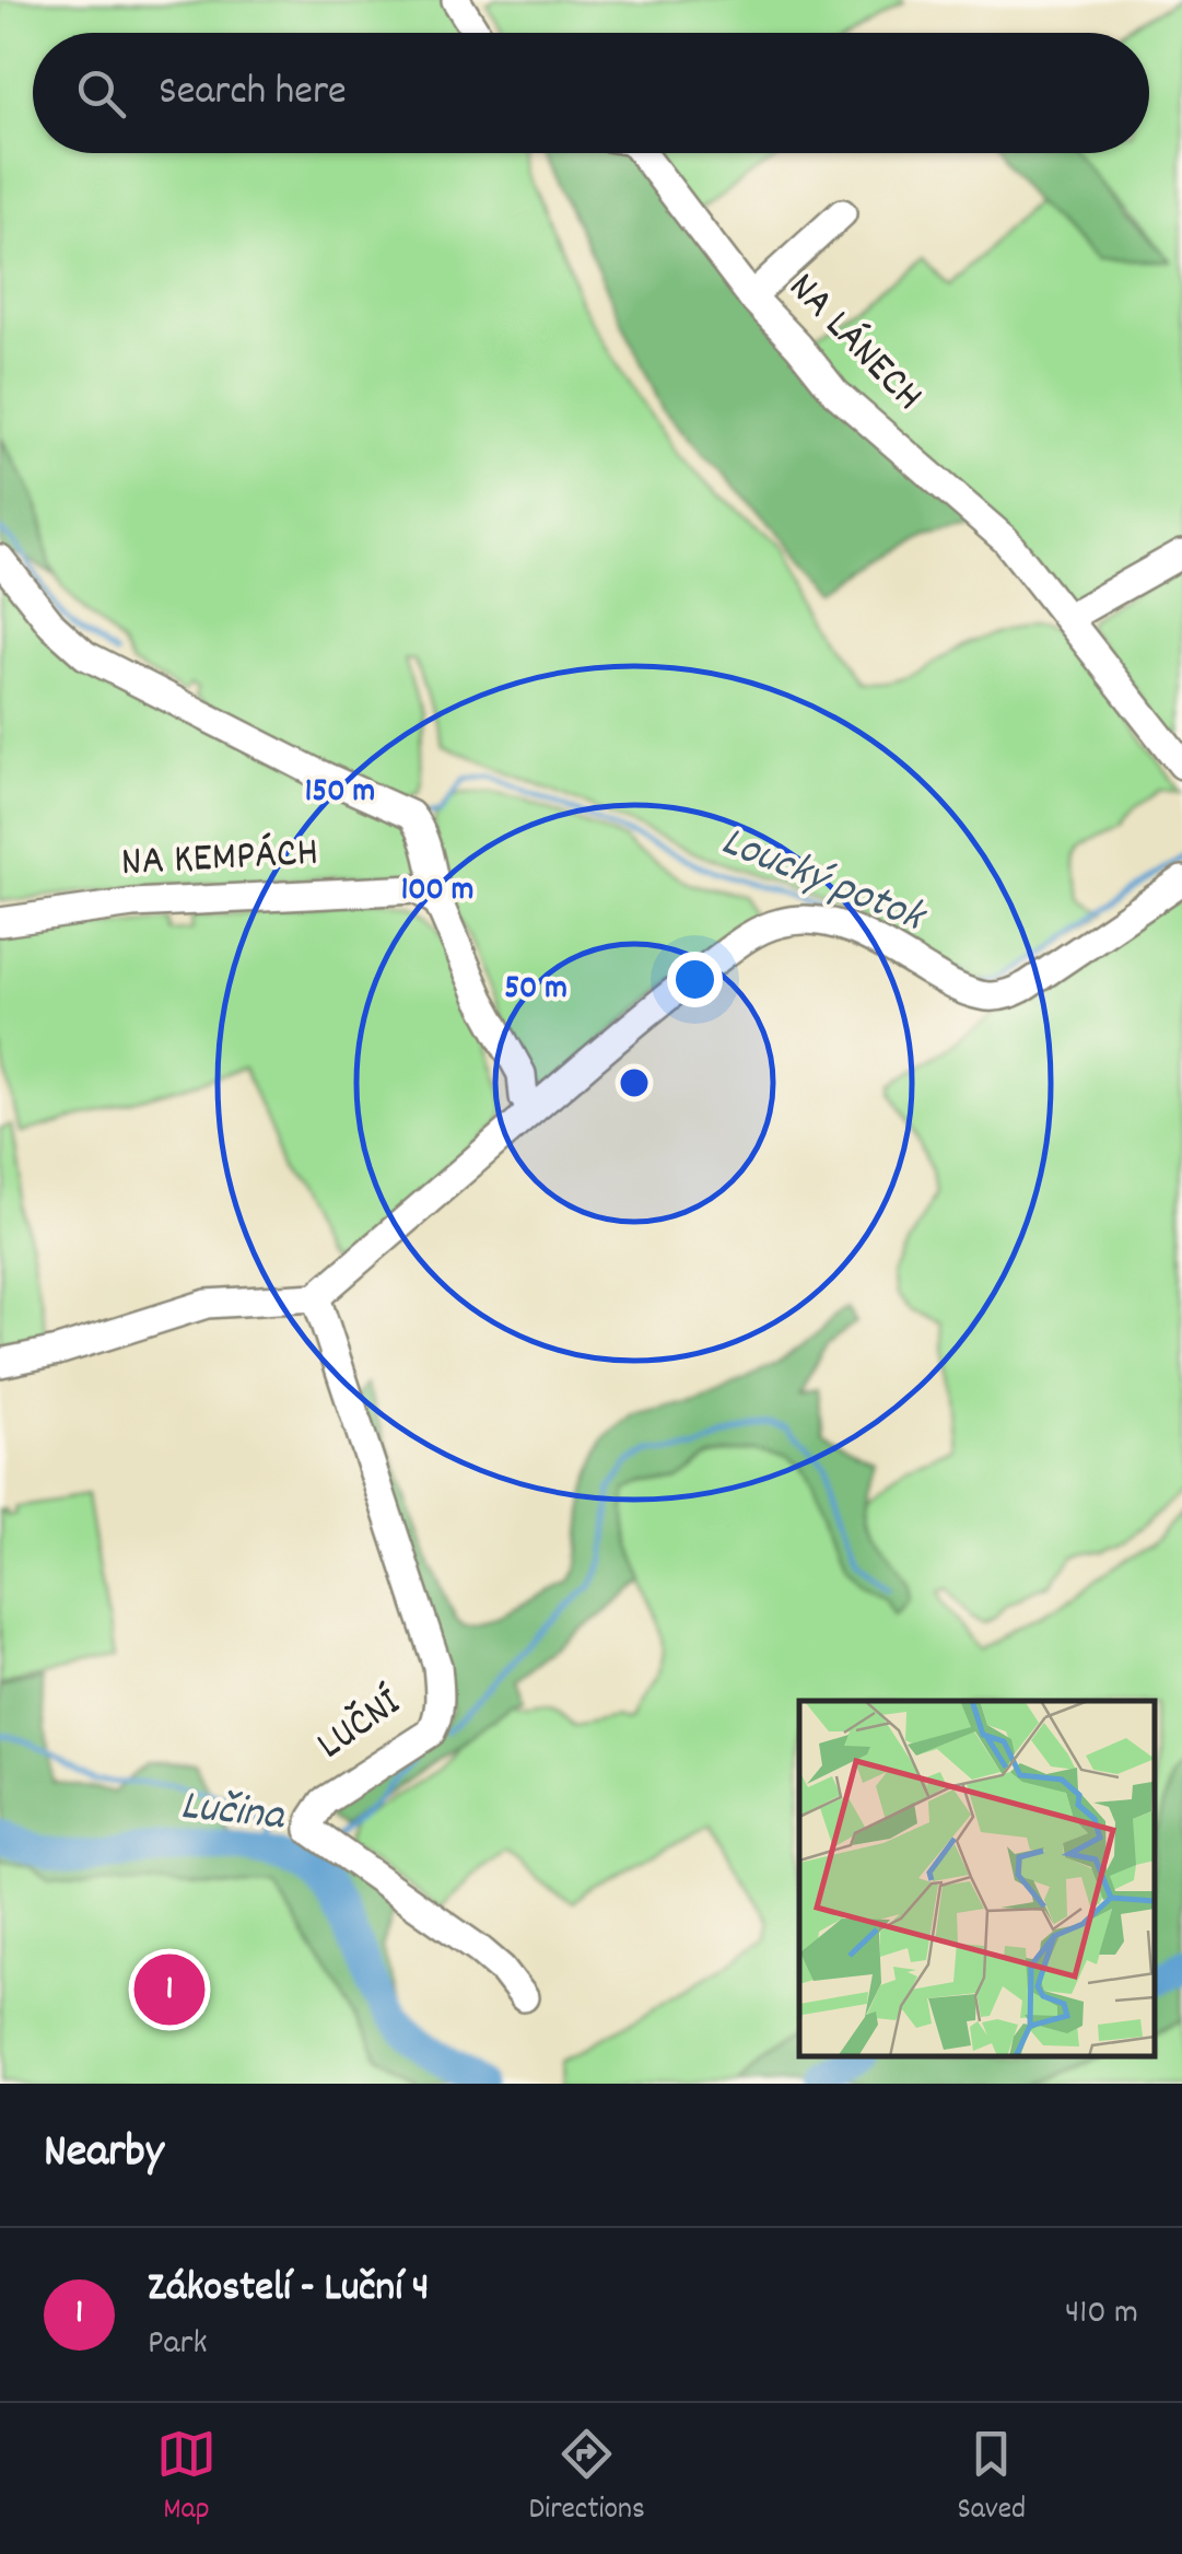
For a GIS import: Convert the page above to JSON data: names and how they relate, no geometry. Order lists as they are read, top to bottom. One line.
{"streets":{"street":["NA LÁNECH","NA KEMPÁCH","LUČNÍ"]},"water":["Loucký potok","Lučina"],"page":{"search":"Search here","pins":"1","heading":"Nearby","list":[{"mark":"1","name":"Zákostelí - Luční 4","note":"Park","value":"410 m"}],"nav":["Map","Directions","Saved"]},"rings":["150 m","100 m","50 m"]}
